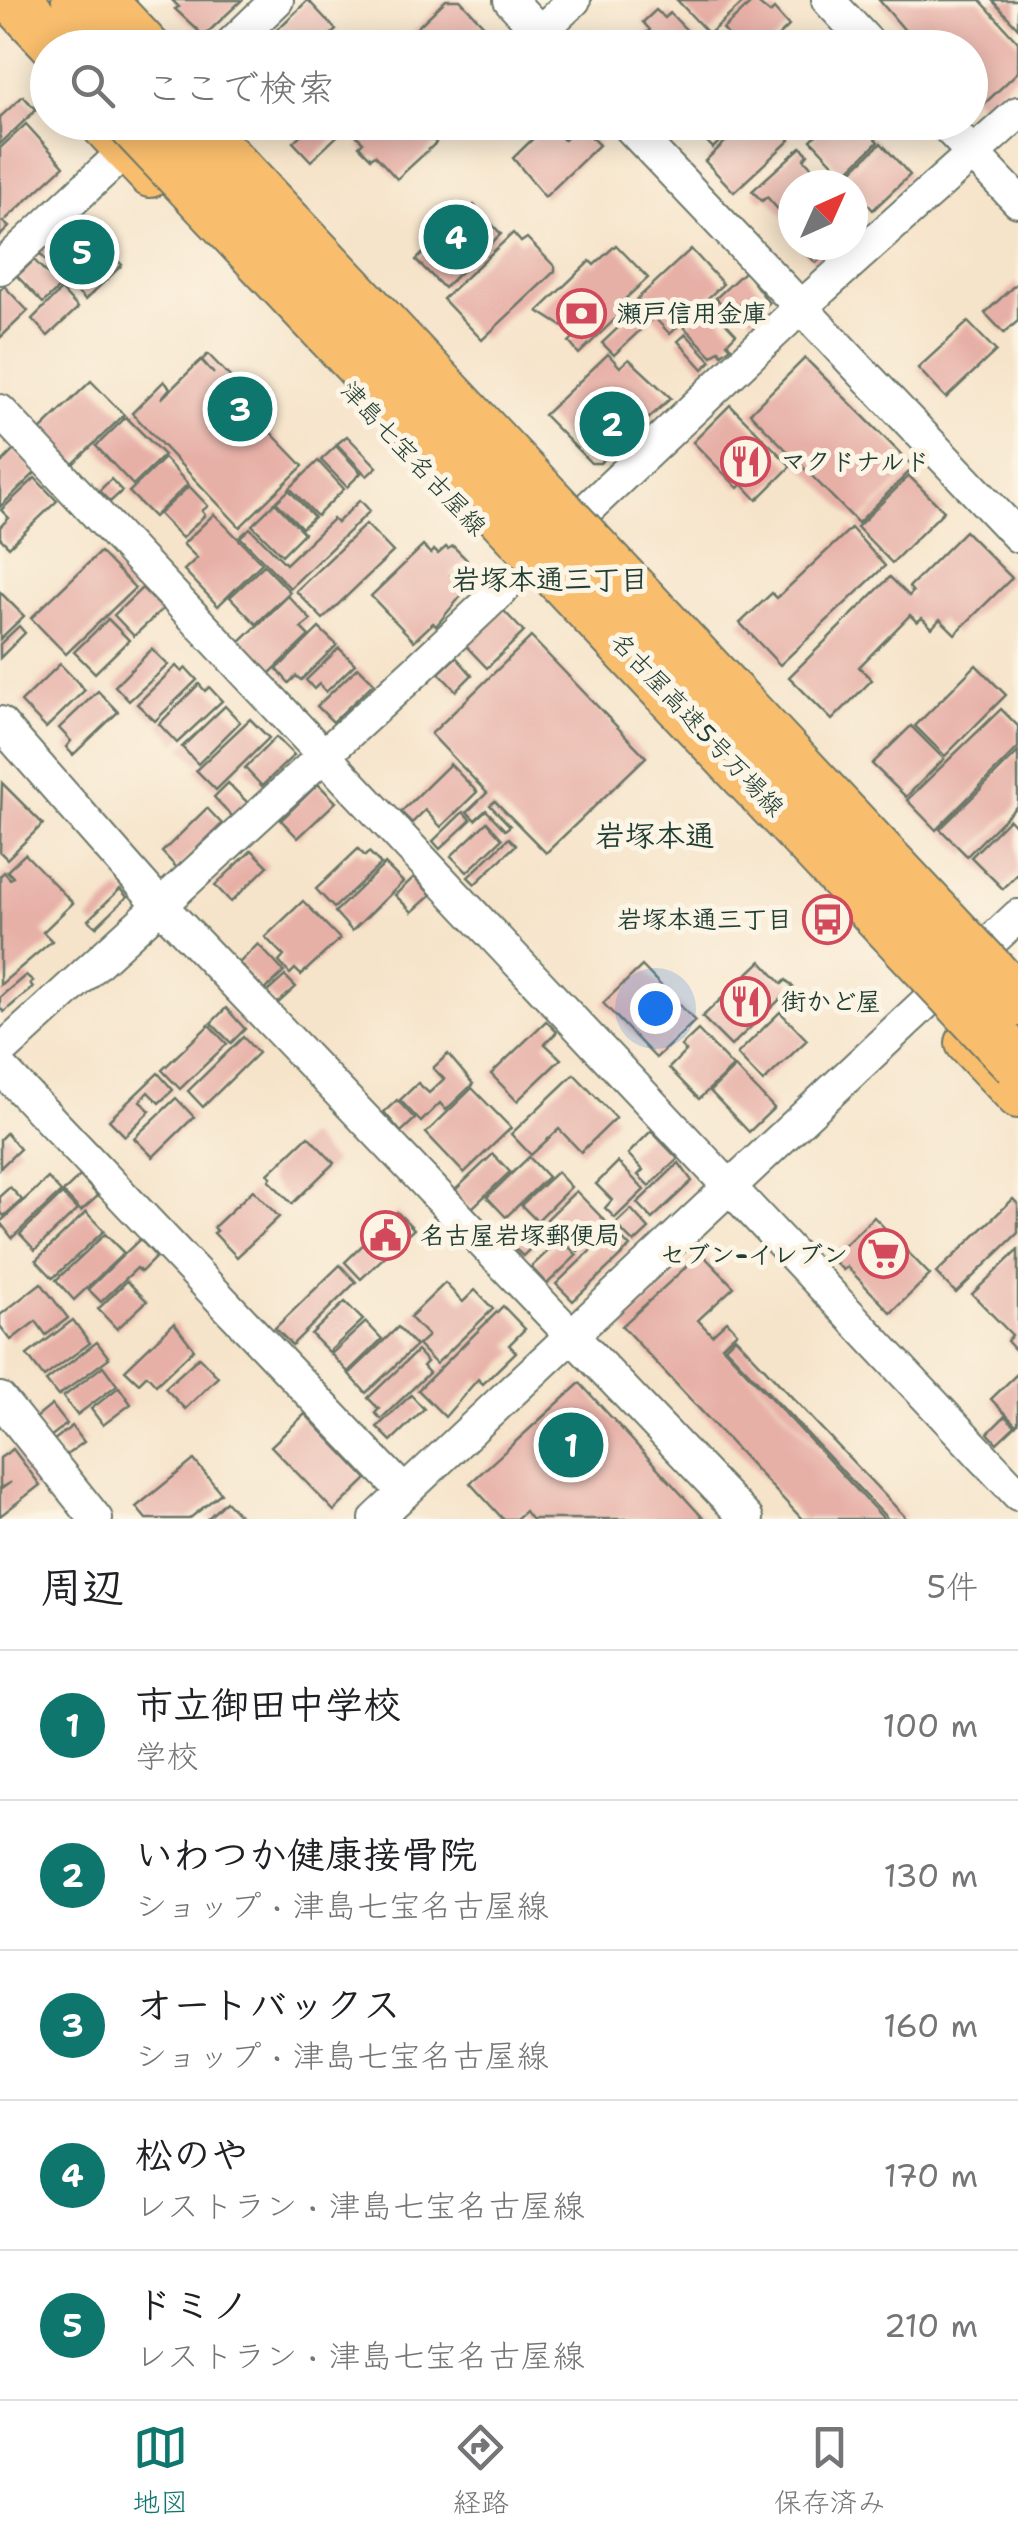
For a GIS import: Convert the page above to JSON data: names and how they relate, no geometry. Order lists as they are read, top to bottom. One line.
{"streets":{"highway":["名古屋高速5号万場線"],"main road":["津島七宝名古屋線"]},"districts":["岩塚本通三丁目","岩塚本通"],"places":{"bank":["瀬戸信用金庫"],"restaurant":["マクドナルド","街かど屋"],"bus stop":["岩塚本通三丁目"],"public building":["名古屋岩塚郵便局"],"supermarket":["セブン-イレブン"]},"north":"top right","page":{"search":"ここで検索","pins":["4","5","3","2","1"],"heading":["周辺","5件"],"list":[{"mark":"1","name":"市立御田中学校","note":"学校","value":"100 m"},{"mark":"2","name":"いわつか健康接骨院","note":"ショップ · 津島七宝名古屋線","value":"130 m"},{"mark":"3","name":"オートバックス","note":"ショップ · 津島七宝名古屋線","value":"160 m"},{"mark":"4","name":"松のや","note":"レストラン · 津島七宝名古屋線","value":"170 m"},{"mark":"5","name":"ドミノ","note":"レストラン · 津島七宝名古屋線","value":"210 m"}],"nav":["地図","経路","保存済み"]}}
